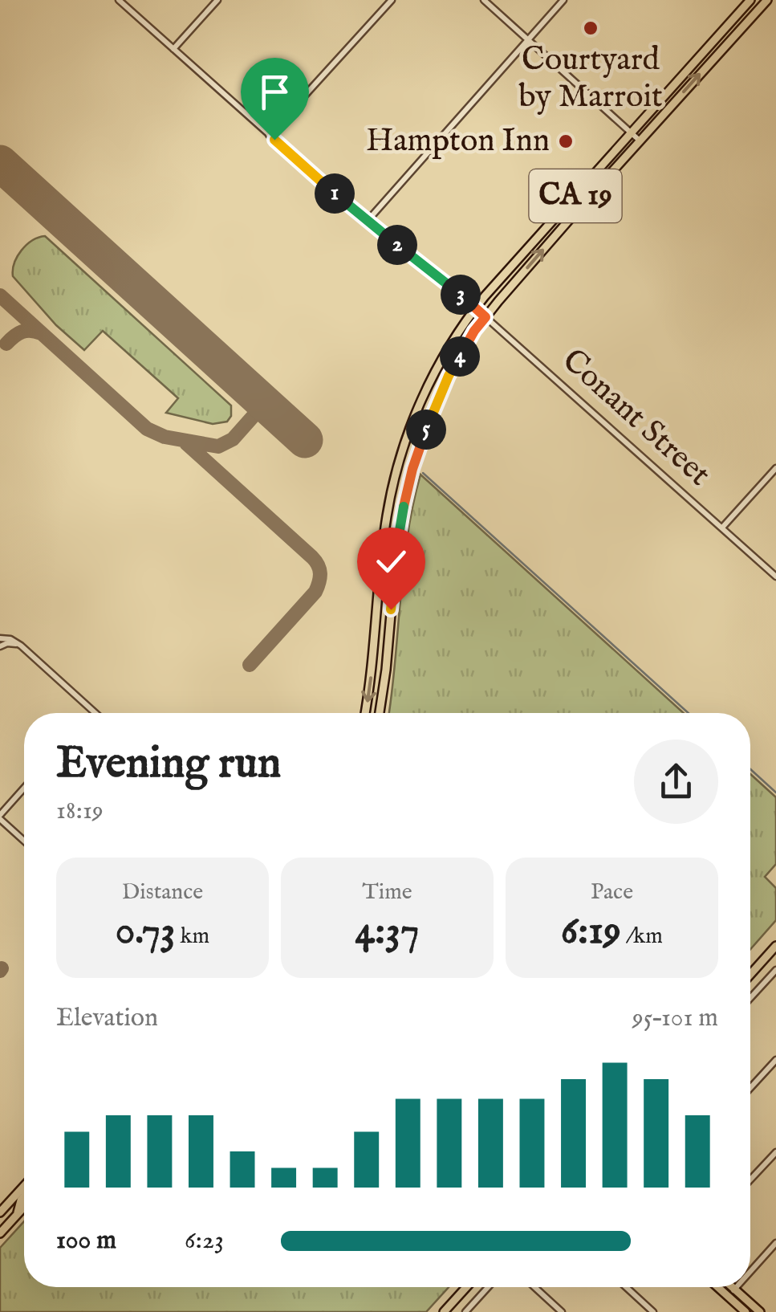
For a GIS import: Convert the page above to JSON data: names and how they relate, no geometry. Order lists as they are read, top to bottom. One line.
{"streets":{"main road":["CA 19"],"street":["Conant Street"]},"crossings":[["CA 19","Conant Street"]],"places":["Courtyard by Marroit","Hampton Inn"],"page":{"pins":["1","2","3","4","5"],"heading":["Evening run","18:19"],"stats":[["Distance","0.73 km"],["Time","4:37"],["Pace","6:19 /km"]],"chart":["Elevation","95–101 m"],"list":[{"name":"100 m","note":"6:23"}]}}
